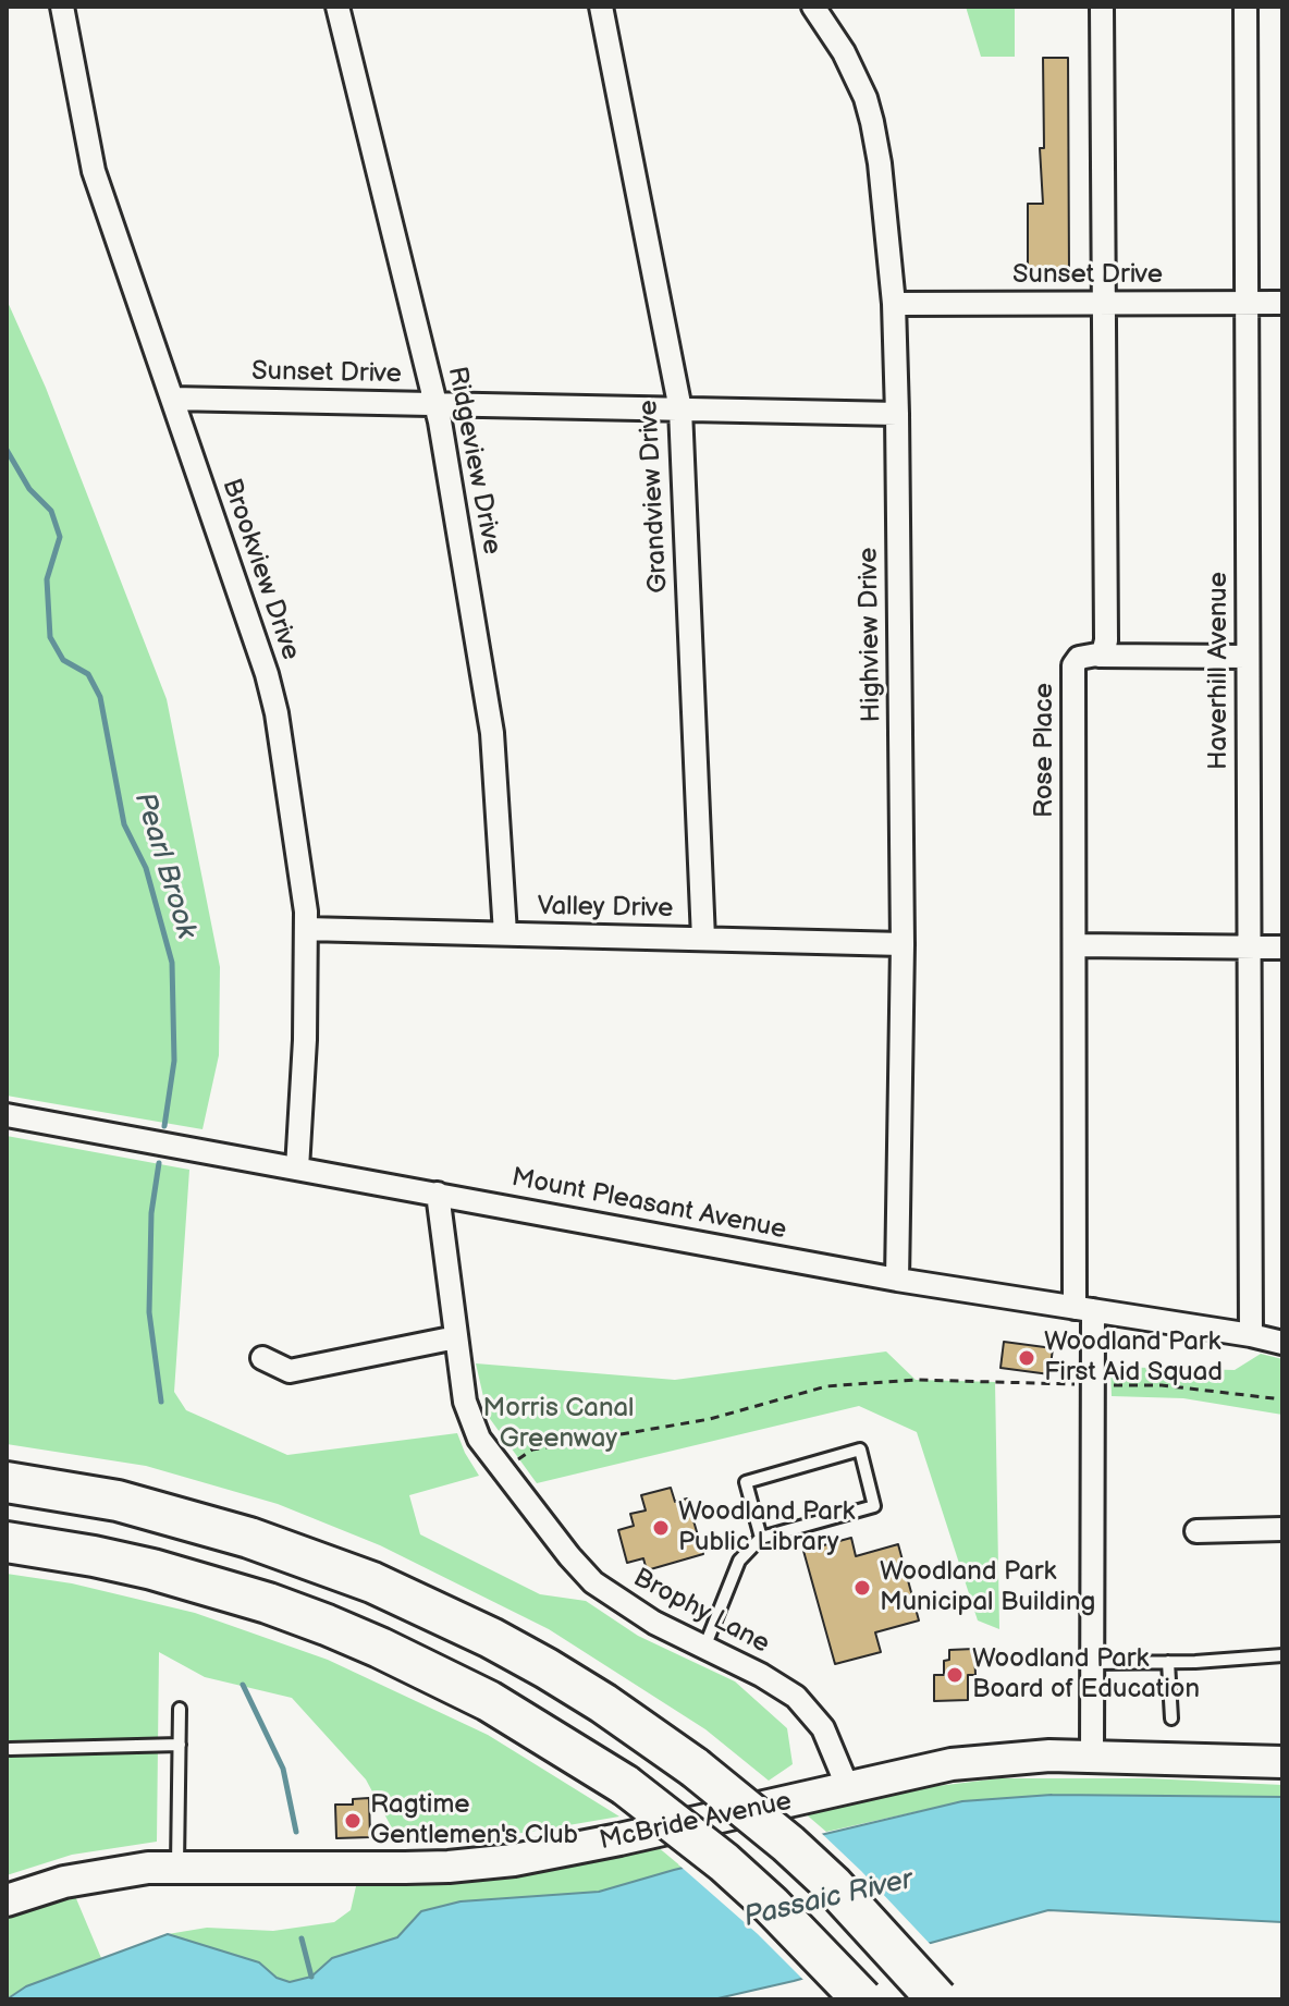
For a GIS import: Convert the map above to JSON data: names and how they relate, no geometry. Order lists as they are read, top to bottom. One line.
{"streets":{"main road":["McBride Avenue"],"street":["Sunset Drive","Ridgeview Drive","Grandview Drive","Brookview Drive","Highview Drive","Haverhill Avenue","Rose Place","Valley Drive","Mount Pleasant Avenue","Brophy Lane"]},"crossings":[["Sunset Drive","Ridgeview Drive"],["Sunset Drive","Grandview Drive"],["Sunset Drive","Brookview Drive"],["Sunset Drive","Highview Drive"],["Sunset Drive","Haverhill Avenue"],["Ridgeview Drive","Valley Drive"],["Grandview Drive","Valley Drive"],["Brookview Drive","Valley Drive"],["Brookview Drive","Mount Pleasant Avenue"],["Highview Drive","Valley Drive"],["Highview Drive","Mount Pleasant Avenue"],["Haverhill Avenue","Mount Pleasant Avenue"],["Rose Place","Mount Pleasant Avenue"],["Rose Place","McBride Avenue"],["Mount Pleasant Avenue","Brophy Lane"],["Brophy Lane","McBride Avenue"]],"water":["Pearl Brook","Passaic River"],"parks":["Morris Canal Greenway"],"places":["Woodland Park First Aid Squad","Woodland Park Public Library","Woodland Park Municipal Building","Woodland Park Board of Education","Ragtime Gentlemen's Club"]}
